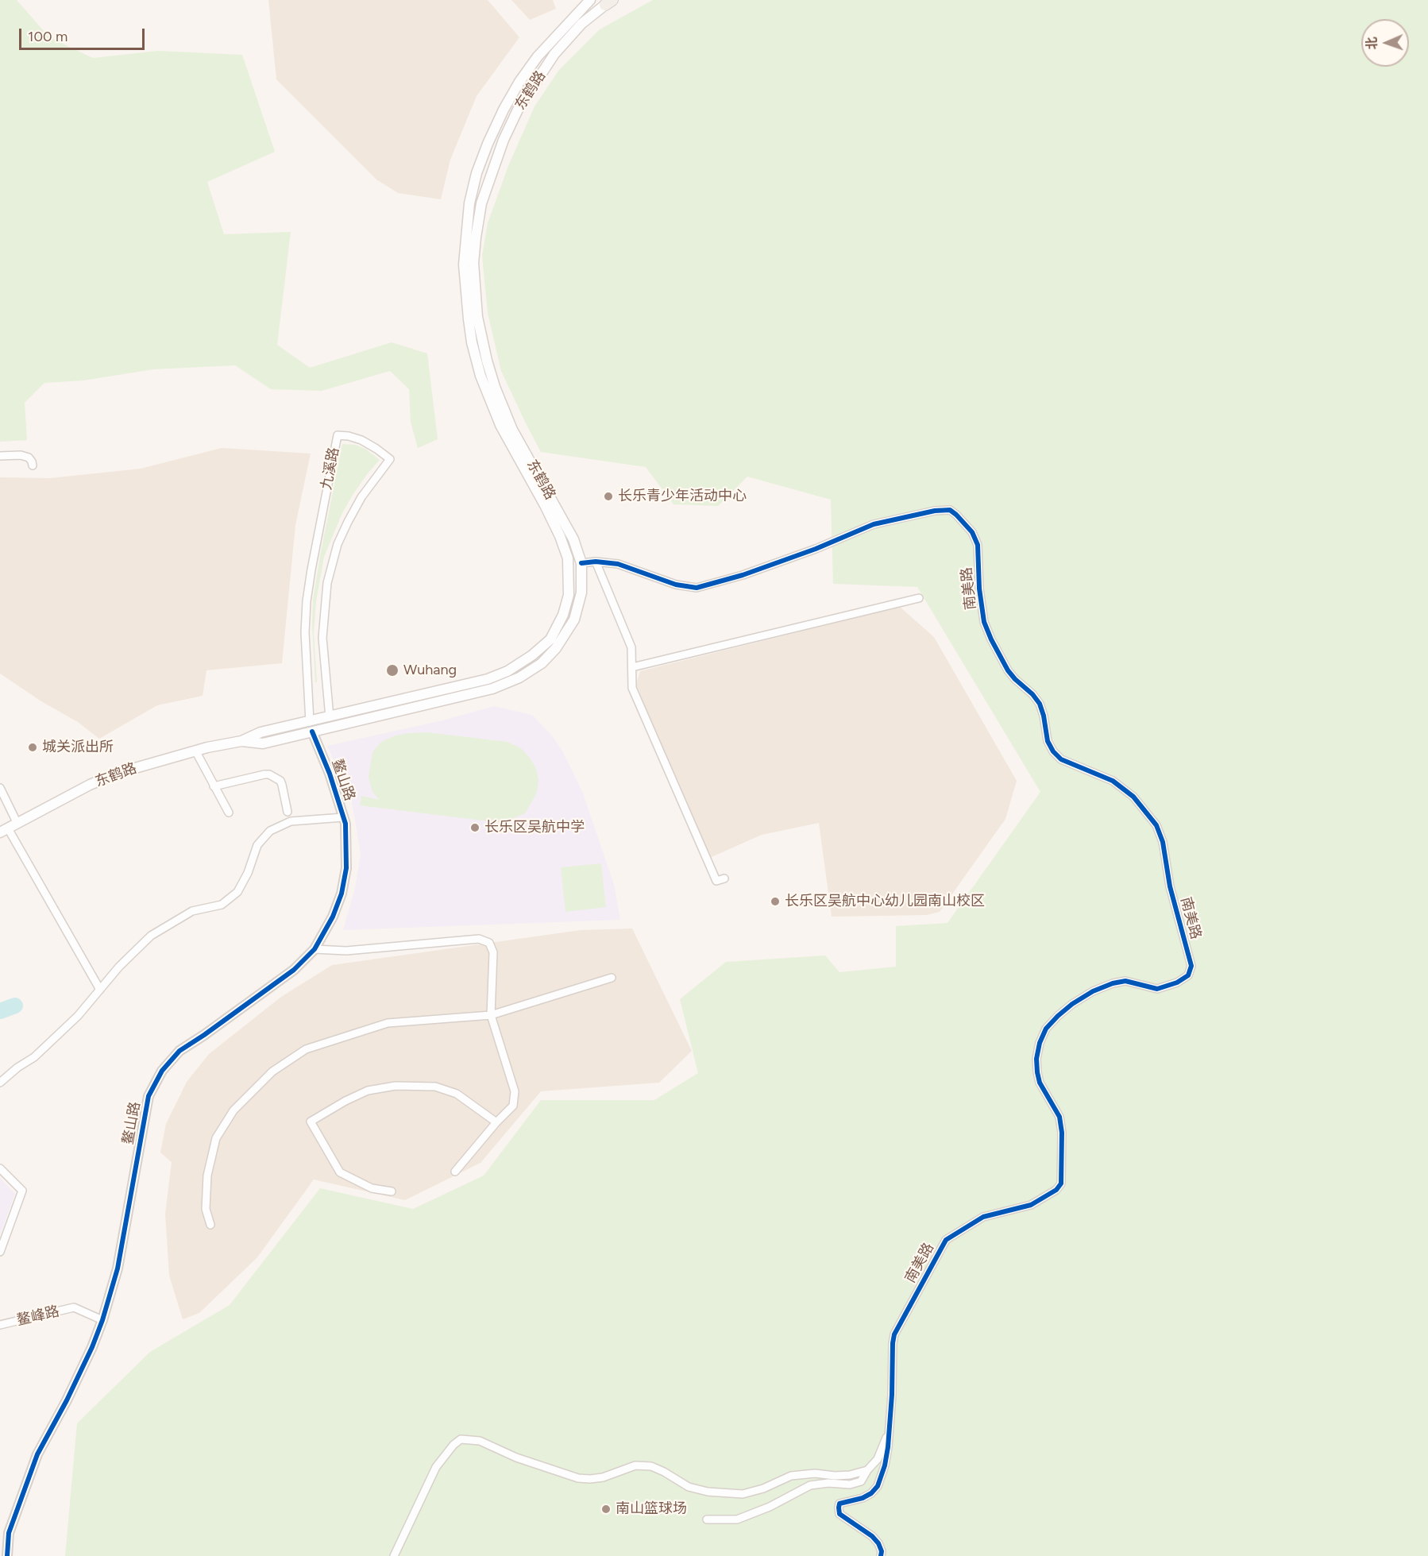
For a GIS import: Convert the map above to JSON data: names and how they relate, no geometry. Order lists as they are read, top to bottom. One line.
{"streets":{"main road":["东鹤路"],"street":["九溪路","南美路","鳌山路","鳌峰路"]},"crossings":[["东鹤路","九溪路"],["东鹤路","南美路"],["东鹤路","鳌山路"],["鳌山路","鳌峰路"]],"places":["长乐青少年活动中心","Wuhang","城关派出所","长乐区吴航中学","长乐区吴航中心幼儿园南山校区","南山篮球场"],"scale_bar":"100 m","north":"left"}
